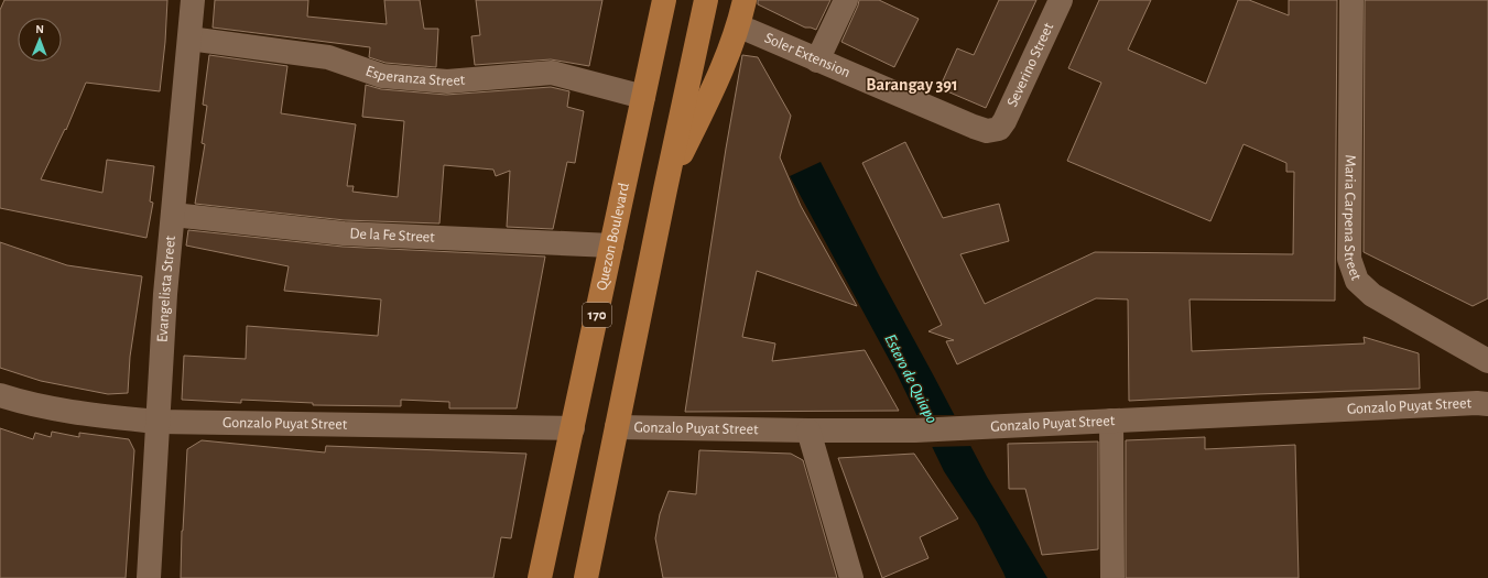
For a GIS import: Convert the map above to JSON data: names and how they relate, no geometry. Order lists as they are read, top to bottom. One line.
{"streets":{"main road":["Quezon Boulevard","170"],"street":["Soler Extension","Severino Street","Esperanza Street","Maria Carpena Street","De la Fe Street","Evangelista Street","Gonzalo Puyat Street"]},"crossings":[["Soler Extension","Severino Street"],["Esperanza Street","Quezon Boulevard"],["Esperanza Street","Evangelista Street"],["De la Fe Street","Quezon Boulevard"],["De la Fe Street","Evangelista Street"],["Quezon Boulevard","Gonzalo Puyat Street"],["Evangelista Street","Gonzalo Puyat Street"]],"districts":["Barangay 391"],"water":["Estero de Quiapo"],"north":"top"}
